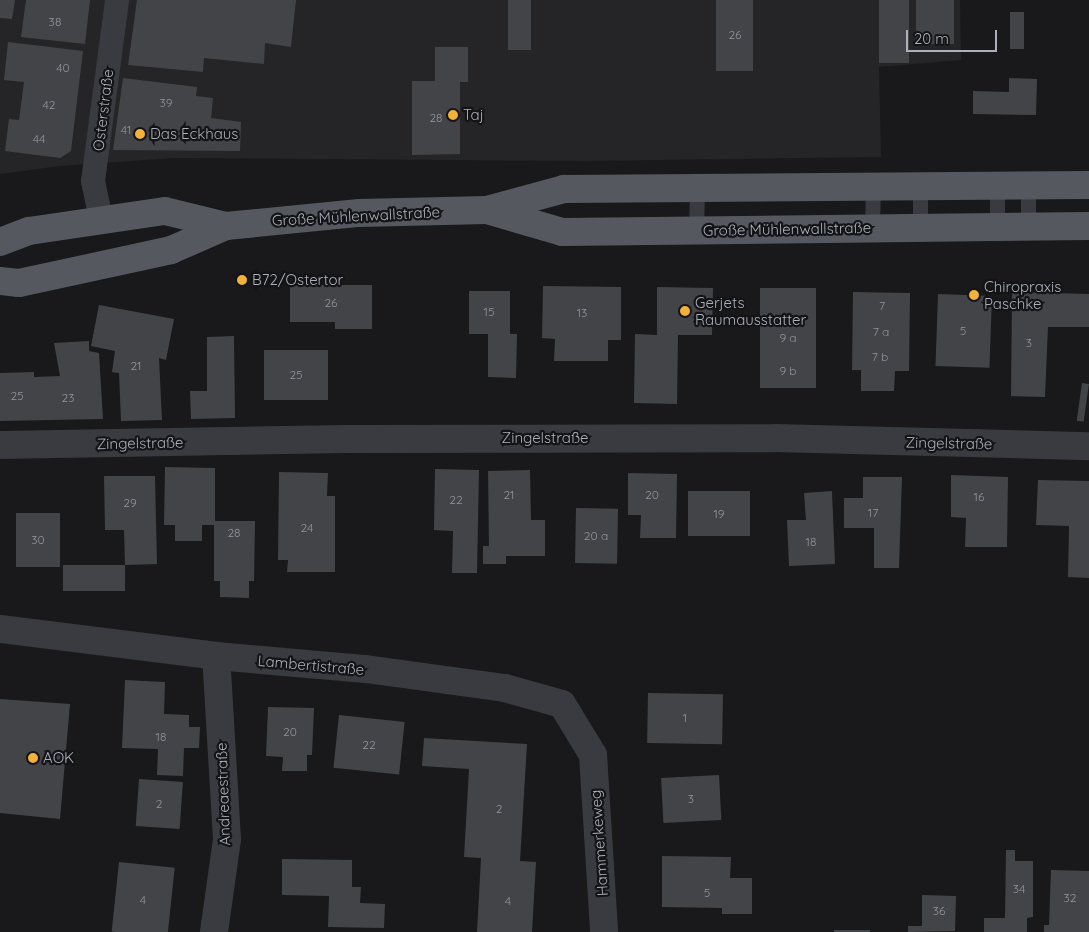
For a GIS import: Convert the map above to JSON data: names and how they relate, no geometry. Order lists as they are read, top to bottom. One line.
{"streets":{"main road":["Große Mühlenwallstraße"],"street":["Osterstraße","Zingelstraße","Lambertistraße","Andreaestraße","Hammerkeweg"]},"crossings":[["Osterstraße","Große Mühlenwallstraße"],["Lambertistraße","Andreaestraße"],["Lambertistraße","Hammerkeweg"]],"places":["Taj","Das Eckhaus","B72/Ostertor","Chiropraxis Paschke","Gerjets Raumausstatter","AOK"],"house_numbers":["38","26","40","39","42","28","41","44","26","7","15","13","5","7 a","9 a","3","7 b","21","9 b","25","25","23","21","20","16","22","29","17","19","24","28","20 a","30","18","1","20","18","22","3","2","2","34","5","32","4","4","36"],"scale_bar":"20 m"}
